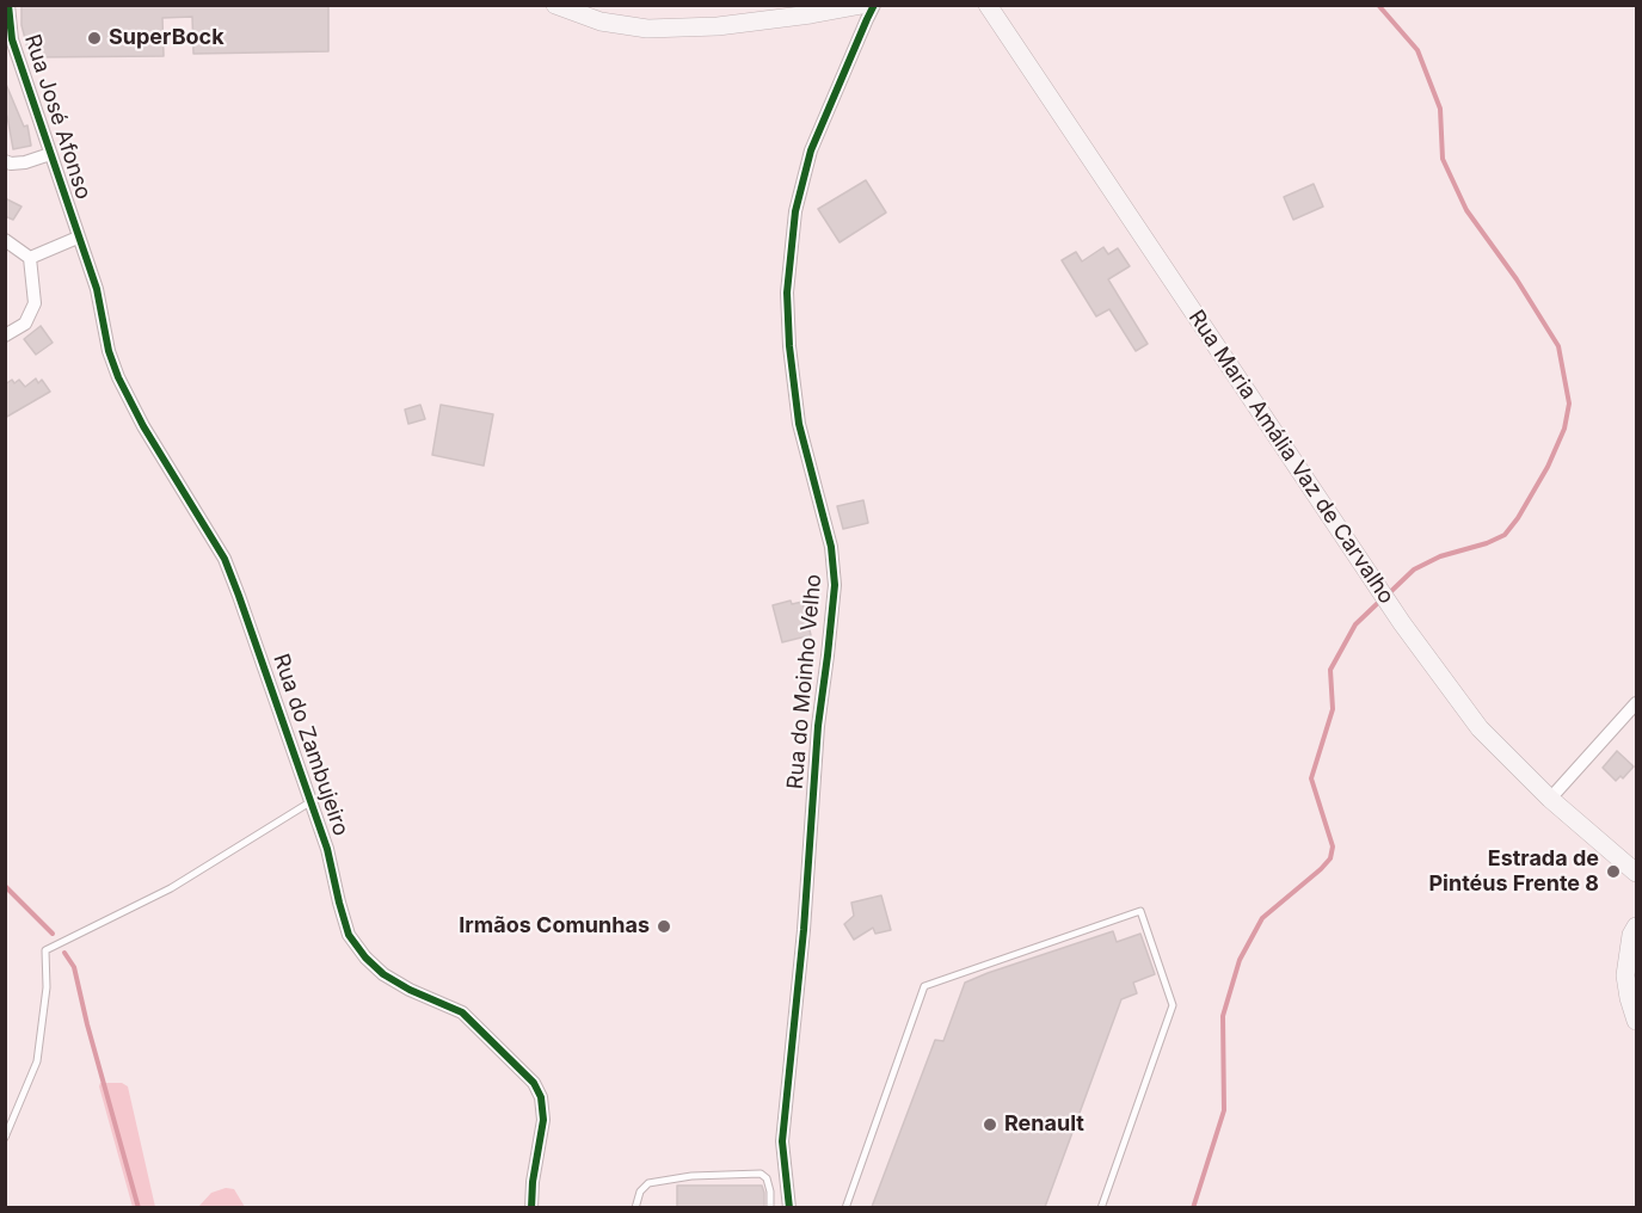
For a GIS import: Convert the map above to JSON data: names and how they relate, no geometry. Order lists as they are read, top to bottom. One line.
{"streets":{"street":["Rua José Afonso","Rua Maria Amália Vaz de Carvalho","Rua do Moinho Velho","Rua do Zambujeiro"]},"crossings":[["Rua José Afonso","Rua do Zambujeiro"]],"places":["SuperBock","Estrada de Pintéus Frente 8","Irmãos Comunhas","Renault"]}
